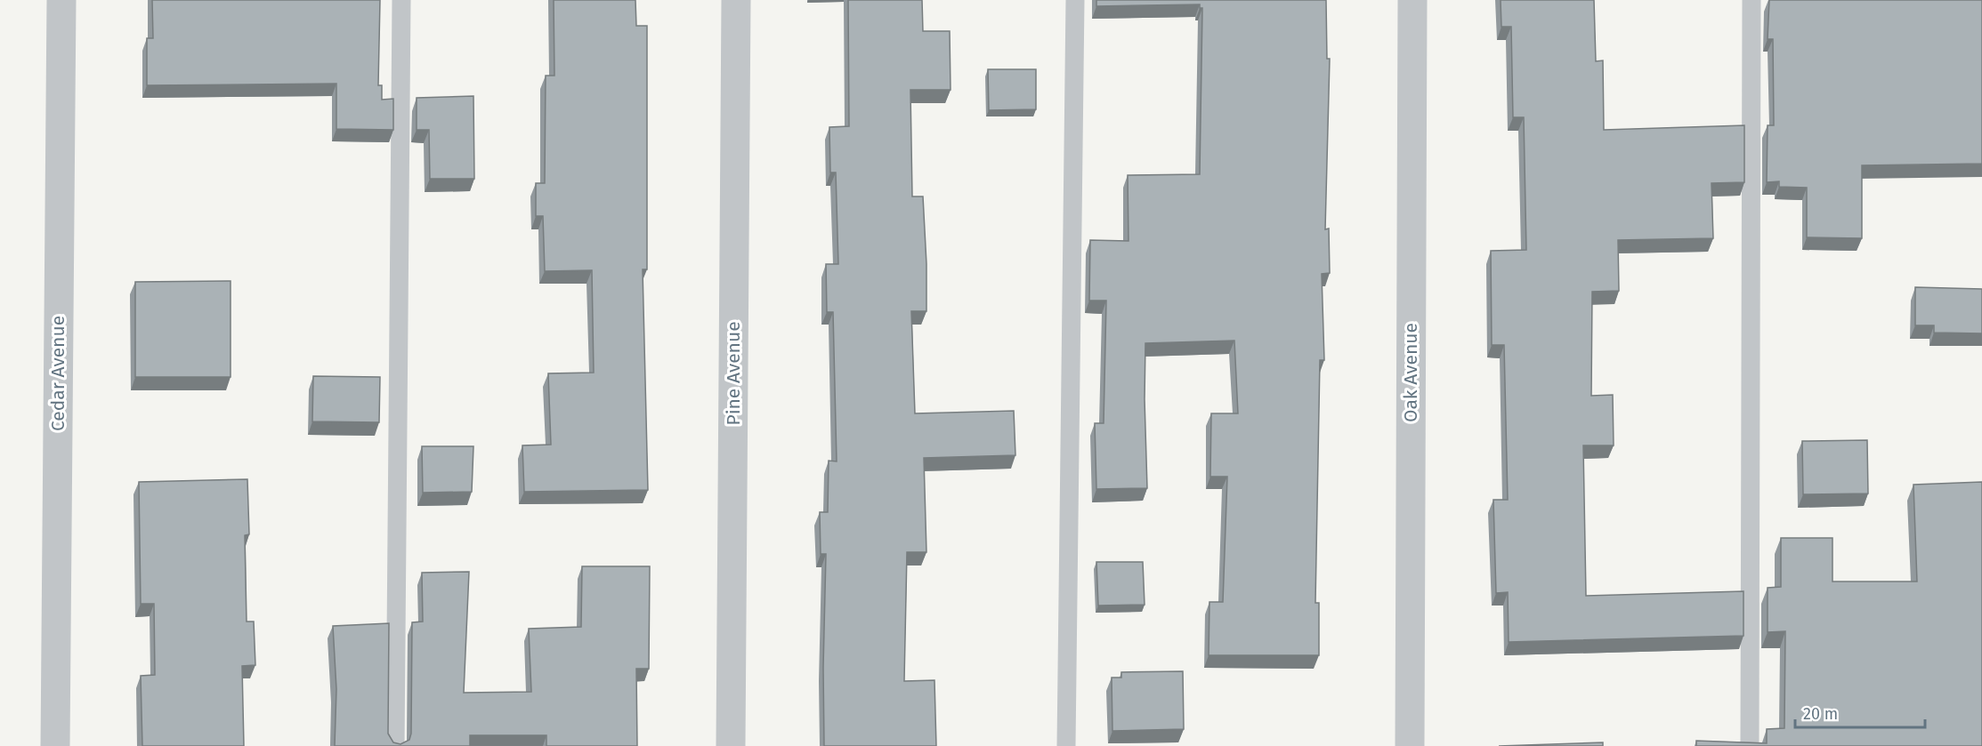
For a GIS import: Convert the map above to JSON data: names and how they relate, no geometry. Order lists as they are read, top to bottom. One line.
{"streets":{"street":["Oak Avenue","Cedar Avenue","Pine Avenue"]},"scale_bar":"20 m"}
